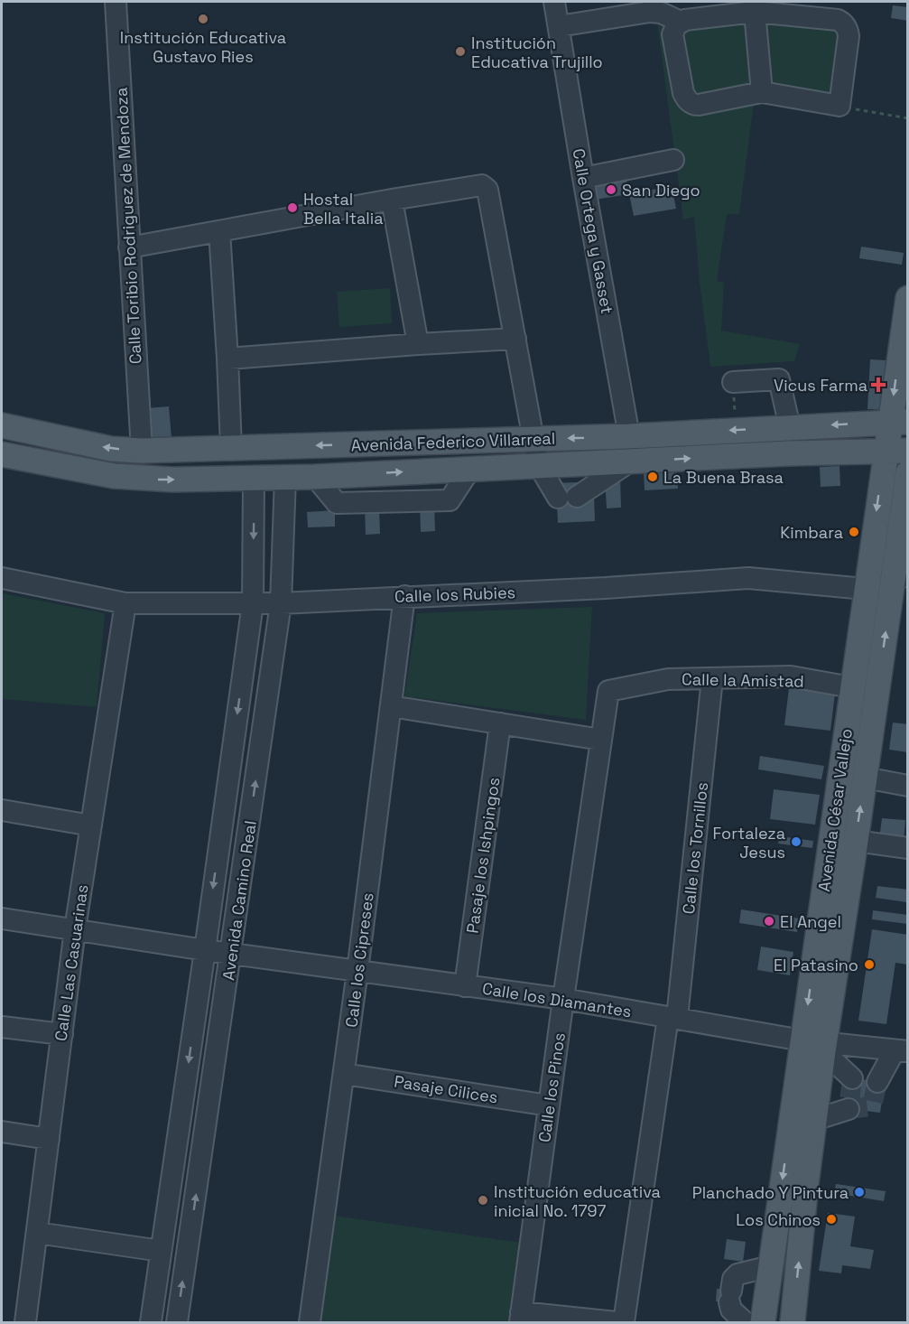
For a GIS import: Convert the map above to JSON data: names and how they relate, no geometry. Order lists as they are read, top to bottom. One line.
{"streets":{"main road":["Avenida Federico Villarreal","Avenida César Vallejo"],"street":["Calle Toribio Rodriguez de Mendoza","Calle Ortega y Gasset","Calle los Rubies","Calle la Amistad","Calle los Tornillos","Pasaje los Ishpingos","Avenida Camino Real","Calle los Cipreses","Calle Las Casuarinas","Calle los Diamantes","Calle los Pinos","Pasaje Cilices"]},"crossings":[["Calle Toribio Rodriguez de Mendoza","Avenida Federico Villarreal"],["Calle Ortega y Gasset","Avenida Federico Villarreal"],["Avenida Federico Villarreal","Avenida César Vallejo"],["Avenida Federico Villarreal","Avenida Camino Real"],["Calle los Rubies","Avenida César Vallejo"],["Calle los Rubies","Avenida Camino Real"],["Calle los Rubies","Calle los Cipreses"],["Calle los Rubies","Calle Las Casuarinas"],["Calle la Amistad","Avenida César Vallejo"],["Calle la Amistad","Calle los Tornillos"],["Calle la Amistad","Calle los Pinos"],["Avenida César Vallejo","Calle los Diamantes"],["Calle los Tornillos","Calle los Diamantes"],["Pasaje los Ishpingos","Calle los Diamantes"],["Avenida Camino Real","Calle los Diamantes"],["Calle los Cipreses","Calle los Diamantes"],["Calle los Cipreses","Pasaje Cilices"],["Calle los Diamantes","Calle los Pinos"],["Calle los Pinos","Pasaje Cilices"]],"places":{"other":["Institución Educativa Gustavo Ries","Institución Educativa Trujillo","San Diego","Hostal Bella Italia","La Buena Brasa","Kimbara","Fortaleza Jesus","El Angel","El Patasino","Planchado Y Pintura","Institución educativa inicial No. 1797","Los Chinos"],"health":["Vicus Farma"]}}
